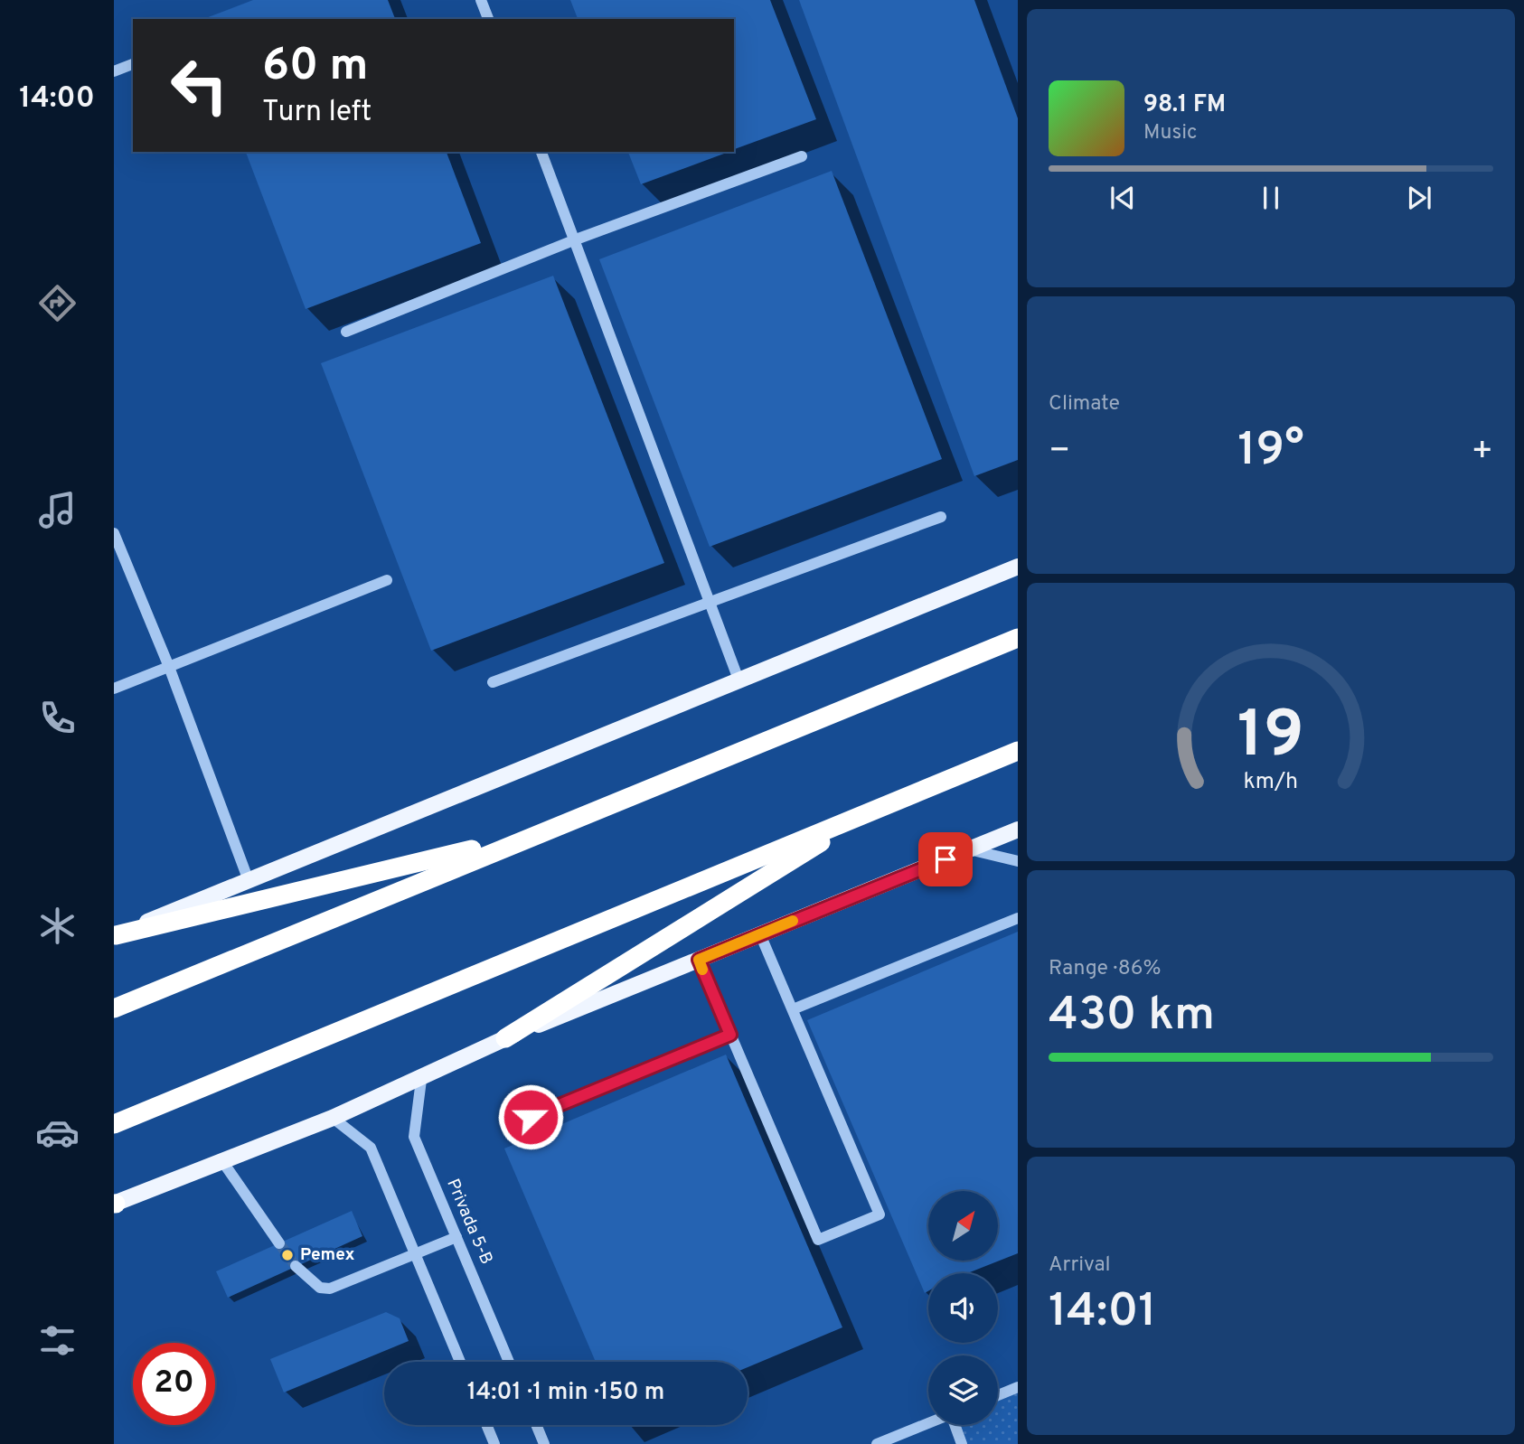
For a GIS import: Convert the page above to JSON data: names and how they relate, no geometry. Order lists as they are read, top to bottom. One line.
{"streets":{"street":["Privada 5-B"]},"places":["Pemex"],"north":"top right","page":{"tabs":"14:00","turn":["60 m","Turn left"],"song":["98.1 FM","Music"],"tile":["Climate",["Range · 86%","430 km"],["Arrival","14:01"]],"heat":["−","19°","+"],"limit":"20","trip":"14:01 · 1 min · 150 m","gauge":["19","km/h"]}}
